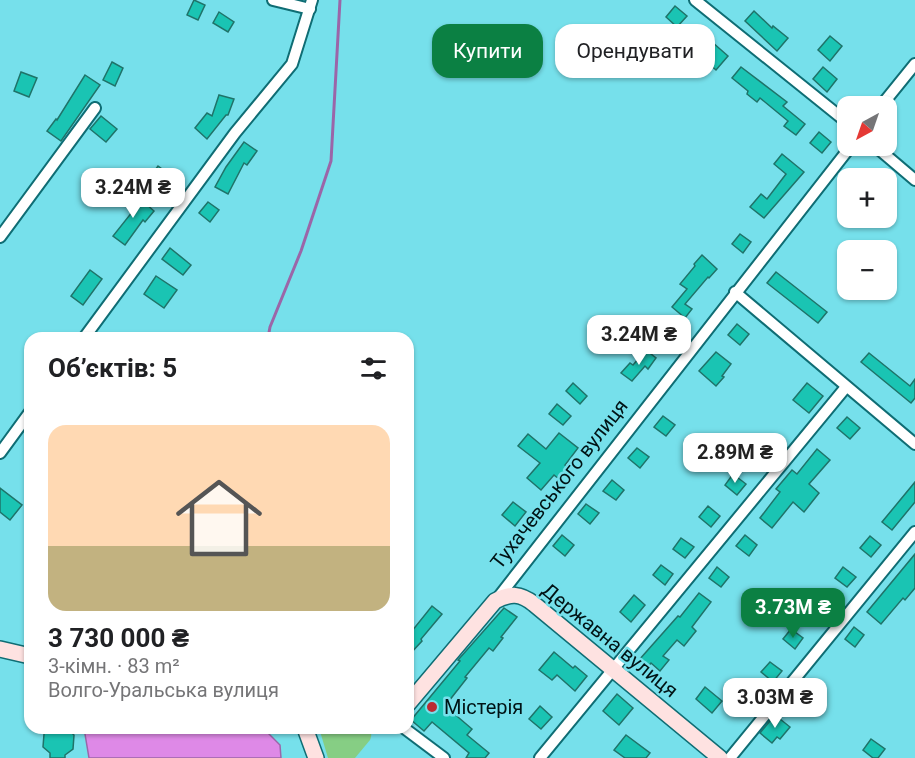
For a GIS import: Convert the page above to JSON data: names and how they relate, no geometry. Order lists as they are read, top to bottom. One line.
{"streets":{"main road":["Тухачевського вулиця","Державна вулиця"]},"crossings":[["Тухачевського вулиця","Державна вулиця"]],"places":["Містерія"],"north":"bottom left","page":{"chip":["Купити","Орендувати"],"map_buttons":["+","−"],"price":["3.24M ₴","3.24M ₴","2.89M ₴","3.73M ₴","3.03M ₴"],"heading":"Об’єктів: 5","list":[{"name":"3 730 000 ₴","note":"3-кімн. · 83 m² · Волго-Уральська вулиця"}]}}
